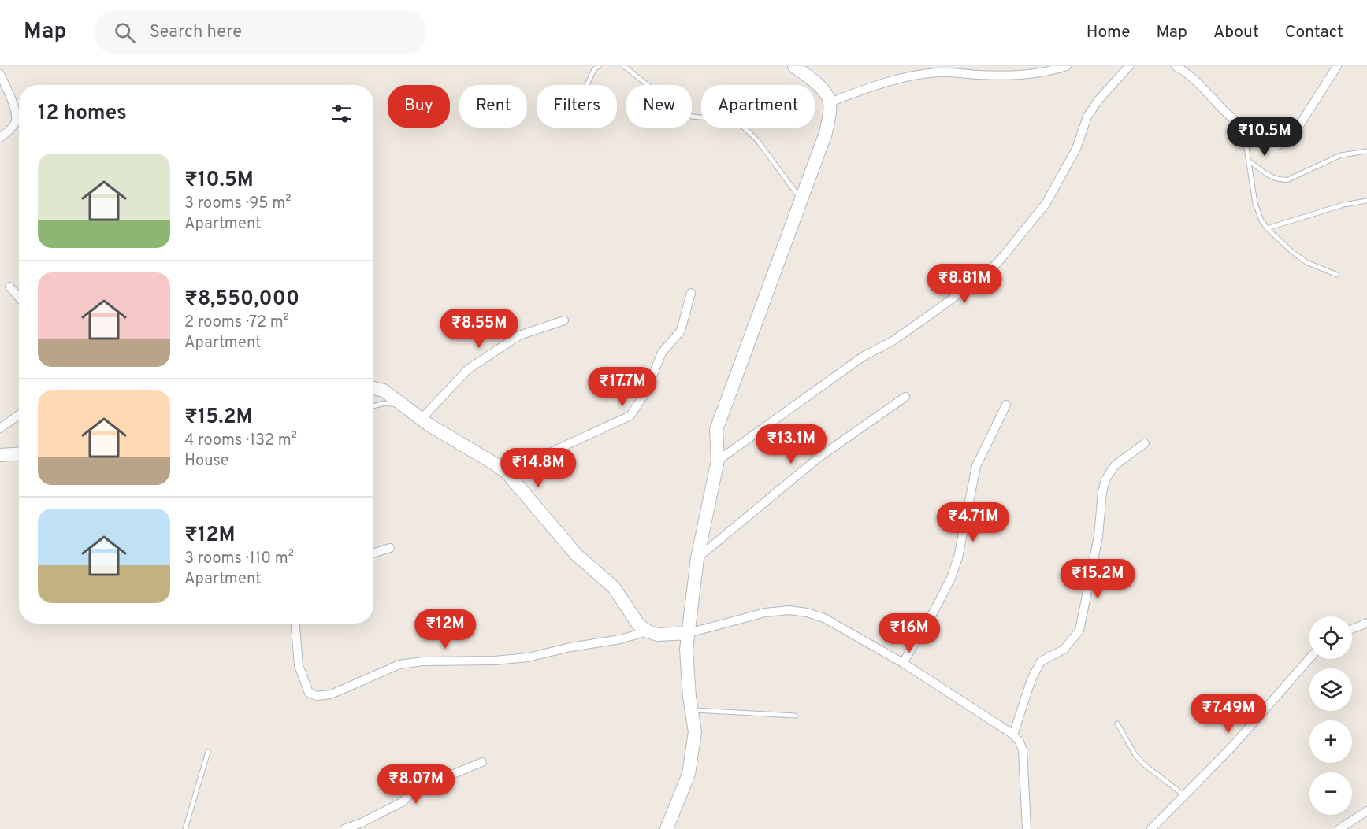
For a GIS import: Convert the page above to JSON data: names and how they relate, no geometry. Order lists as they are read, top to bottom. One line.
{"page":{"header":"Map","search":"Search here","nav":["Home","Map","About","Contact"],"chip":["Buy","Rent","Filters","New","Apartment"],"heading":"12 homes","price":["₹10.5M","₹8.81M","₹8.55M","₹17.7M","₹13.1M","₹14.8M","₹4.71M","₹15.2M","₹12M","₹16M","₹7.49M","₹8.07M"],"list":[{"name":"₹10.5M","note":"3 rooms · 95 m² · Apartment"},{"name":"₹8,550,000","note":"2 rooms · 72 m² · Apartment"},{"name":"₹15.2M","note":"4 rooms · 132 m² · House"},{"name":"₹12M","note":"3 rooms · 110 m² · Apartment"}],"map_buttons":["+","−"]}}
